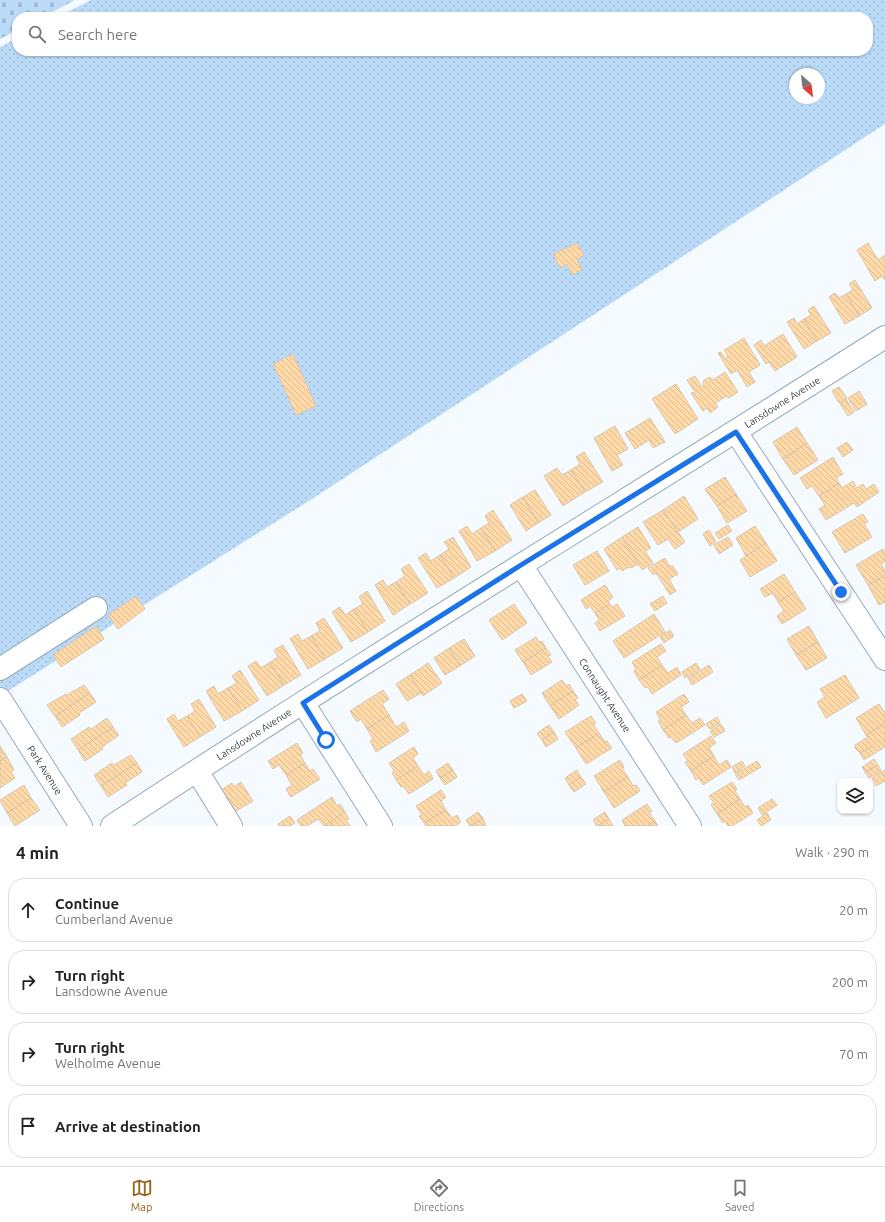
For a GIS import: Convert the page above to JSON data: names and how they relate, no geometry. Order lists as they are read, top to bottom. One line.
{"streets":{"street":["Lansdowne Avenue","Connaught Avenue","Park Avenue"]},"crossings":[["Lansdowne Avenue","Connaught Avenue"]],"north":"bottom right","page":{"search":"Search here","heading":["4 min","Walk · 290 m"],"list":[["Continue","Cumberland Avenue","20 m"],["Turn right","Lansdowne Avenue","200 m"],["Turn right","Welholme Avenue","70 m"],"Arrive at destination"],"nav":["Map","Directions","Saved"]}}
